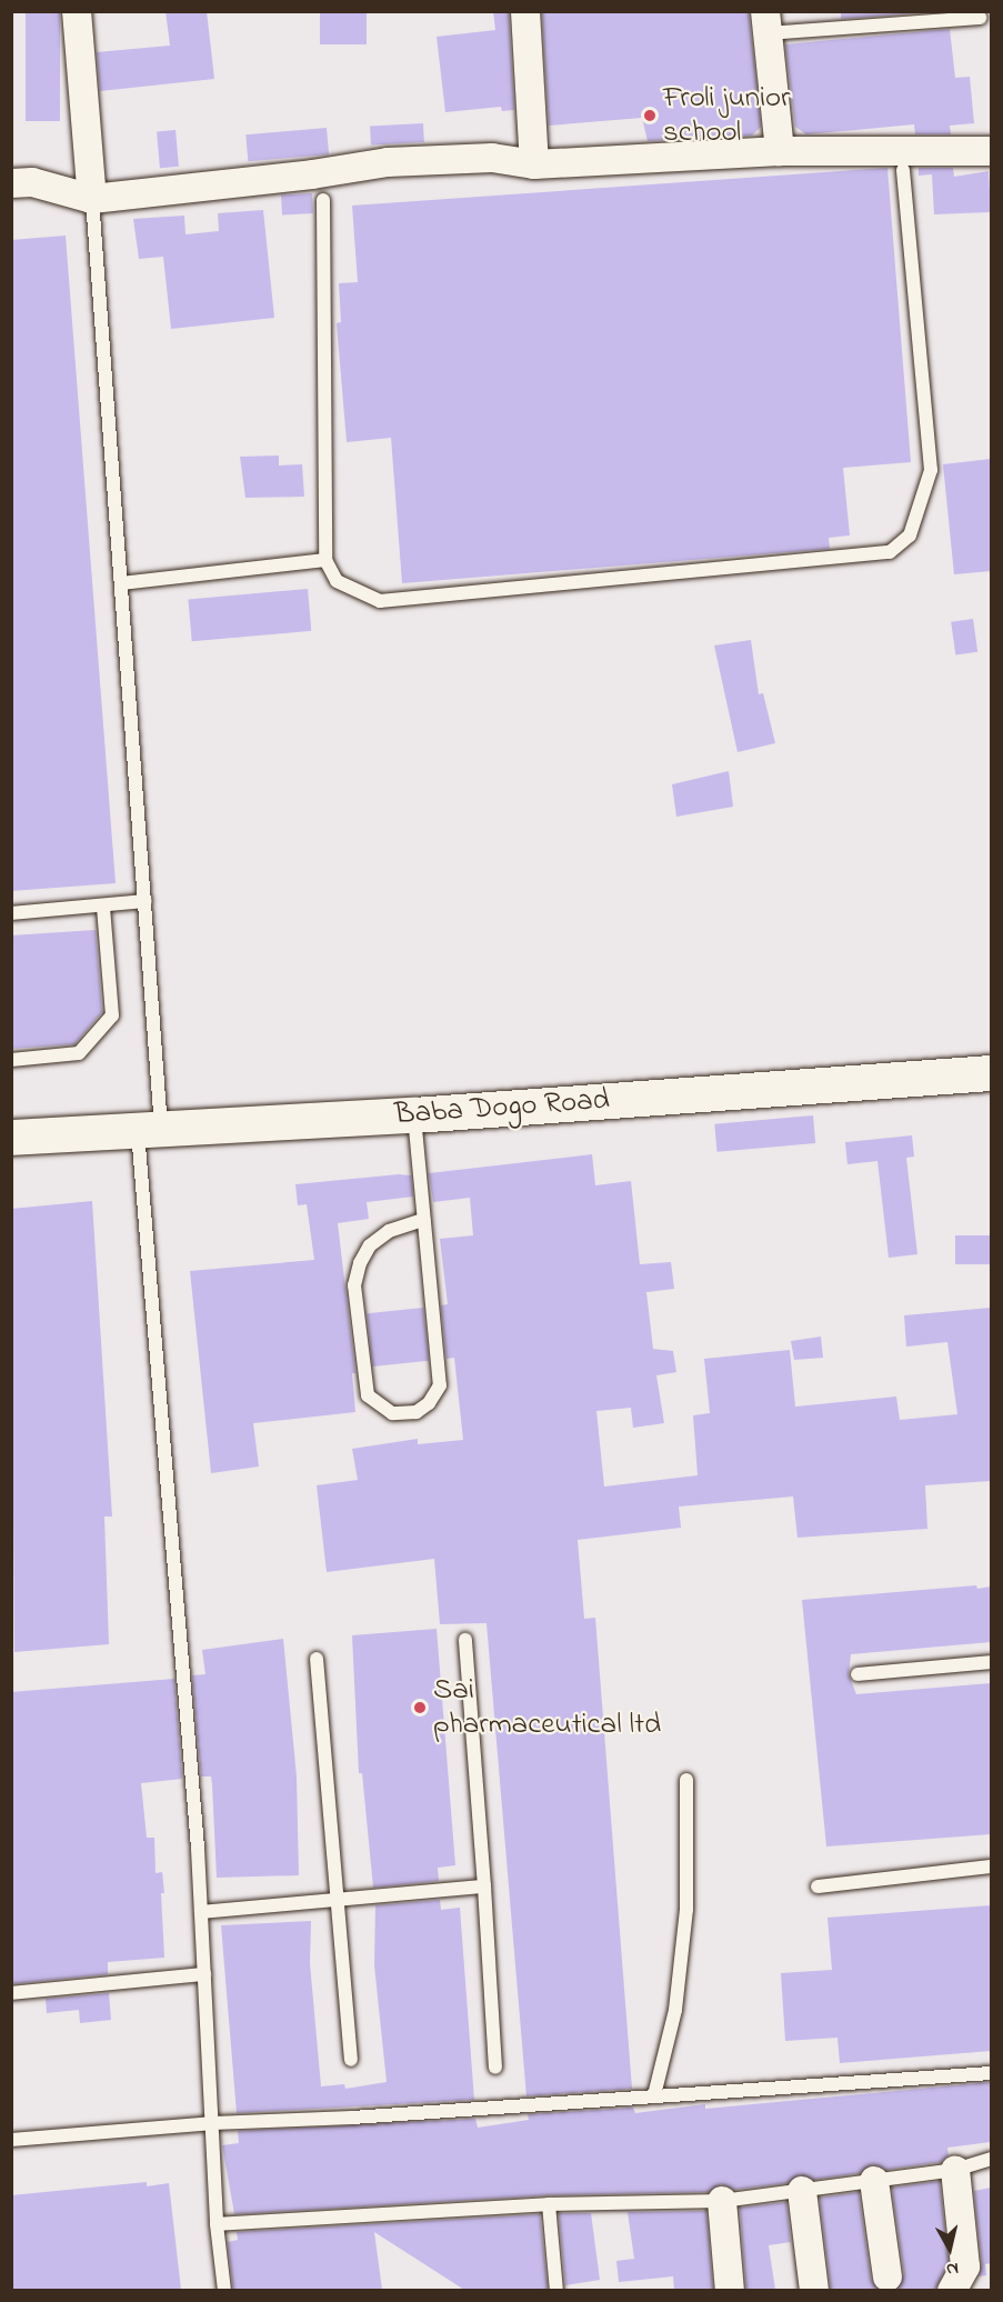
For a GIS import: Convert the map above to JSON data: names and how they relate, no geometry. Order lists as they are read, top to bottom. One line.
{"streets":{"street":["Baba Dogo Road"]},"places":["Froli junior school","Sai pharmaceutical ltd"],"north":"bottom"}
